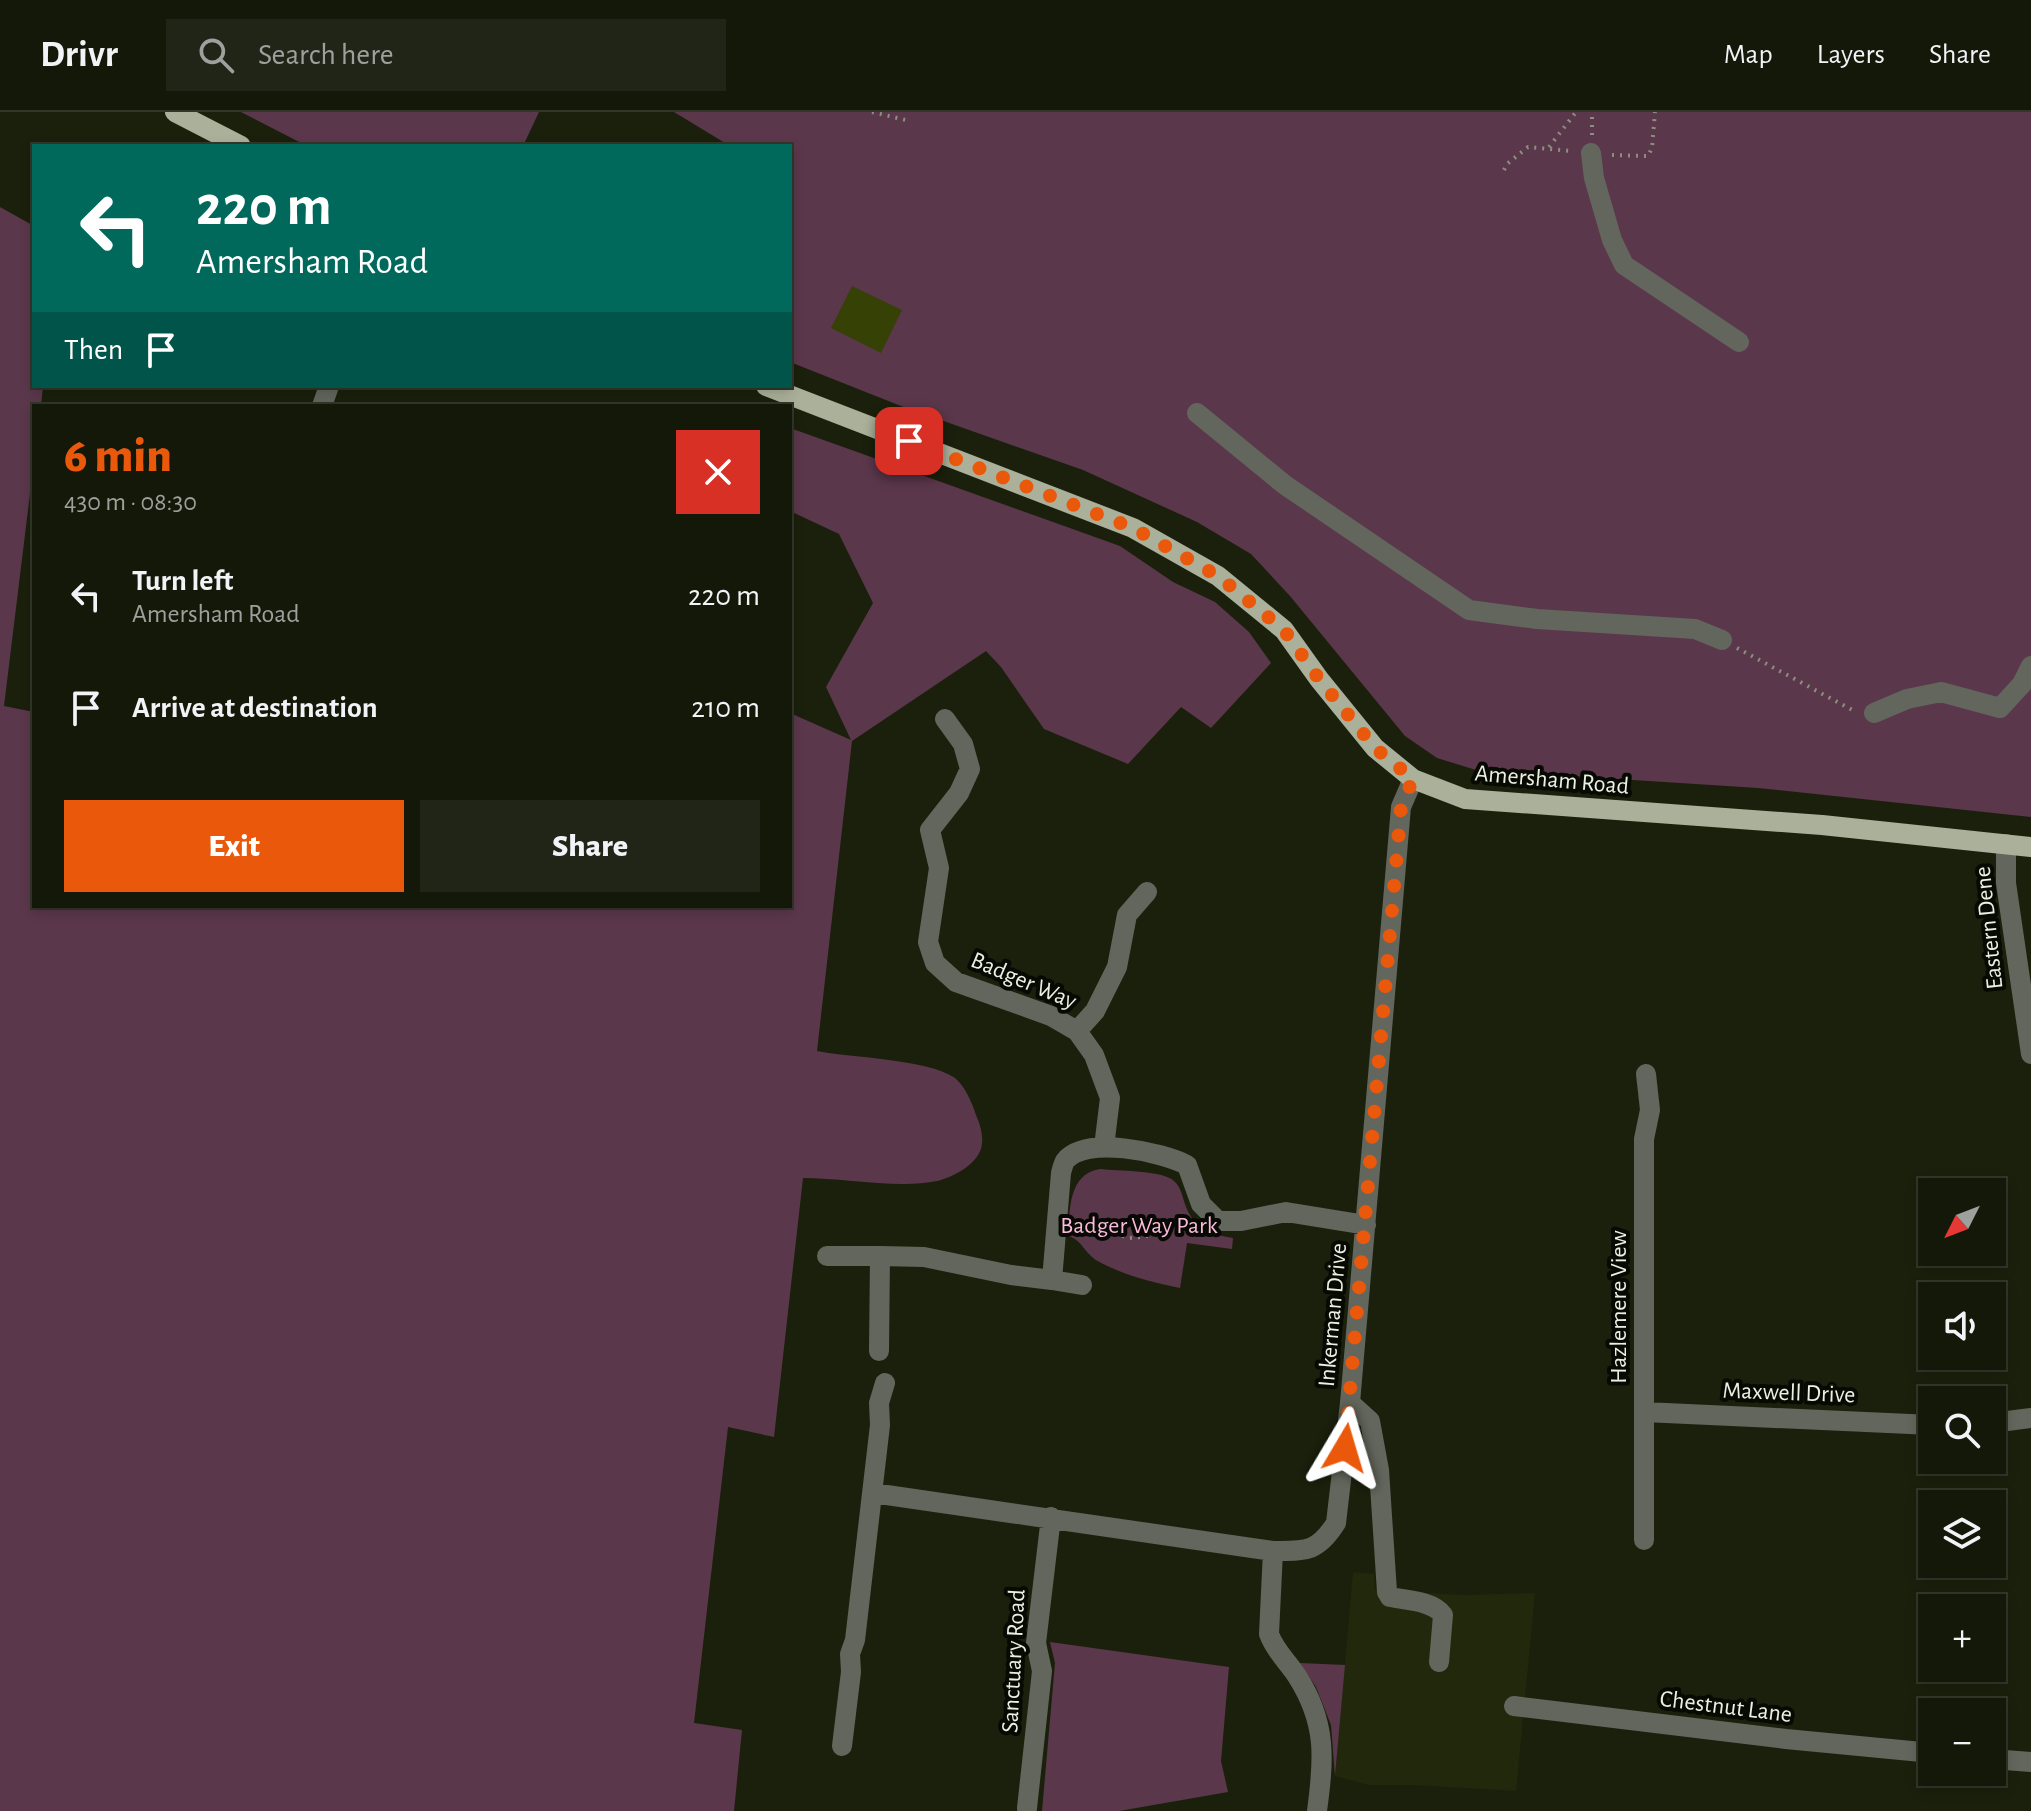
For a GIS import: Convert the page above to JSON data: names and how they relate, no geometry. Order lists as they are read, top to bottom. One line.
{"streets":{"main road":["Amersham Road"],"street":["Eastern Dene","Badger Way","Hazlemere View","Inkerman Drive","Maxwell Drive","Sanctuary Road","Chestnut Lane"]},"crossings":[["Amersham Road","Eastern Dene"],["Amersham Road","Inkerman Drive"],["Hazlemere View","Maxwell Drive"],["Inkerman Drive","Sanctuary Road"]],"parks":["Badger Way Park"],"north":"bottom left","page":{"header":"Drivr","search":"Search here","nav":["Map","Layers","Share"],"turn":["220 m","Amersham Road"],"then":"Then","heading":["6 min","430 m · 08:30"],"list":[{"name":"Turn left","note":"Amersham Road","value":"220 m"},{"name":"Arrive at destination","value":"210 m"}],"buttons":["Exit","Share"],"map_buttons":["+","−"]}}
